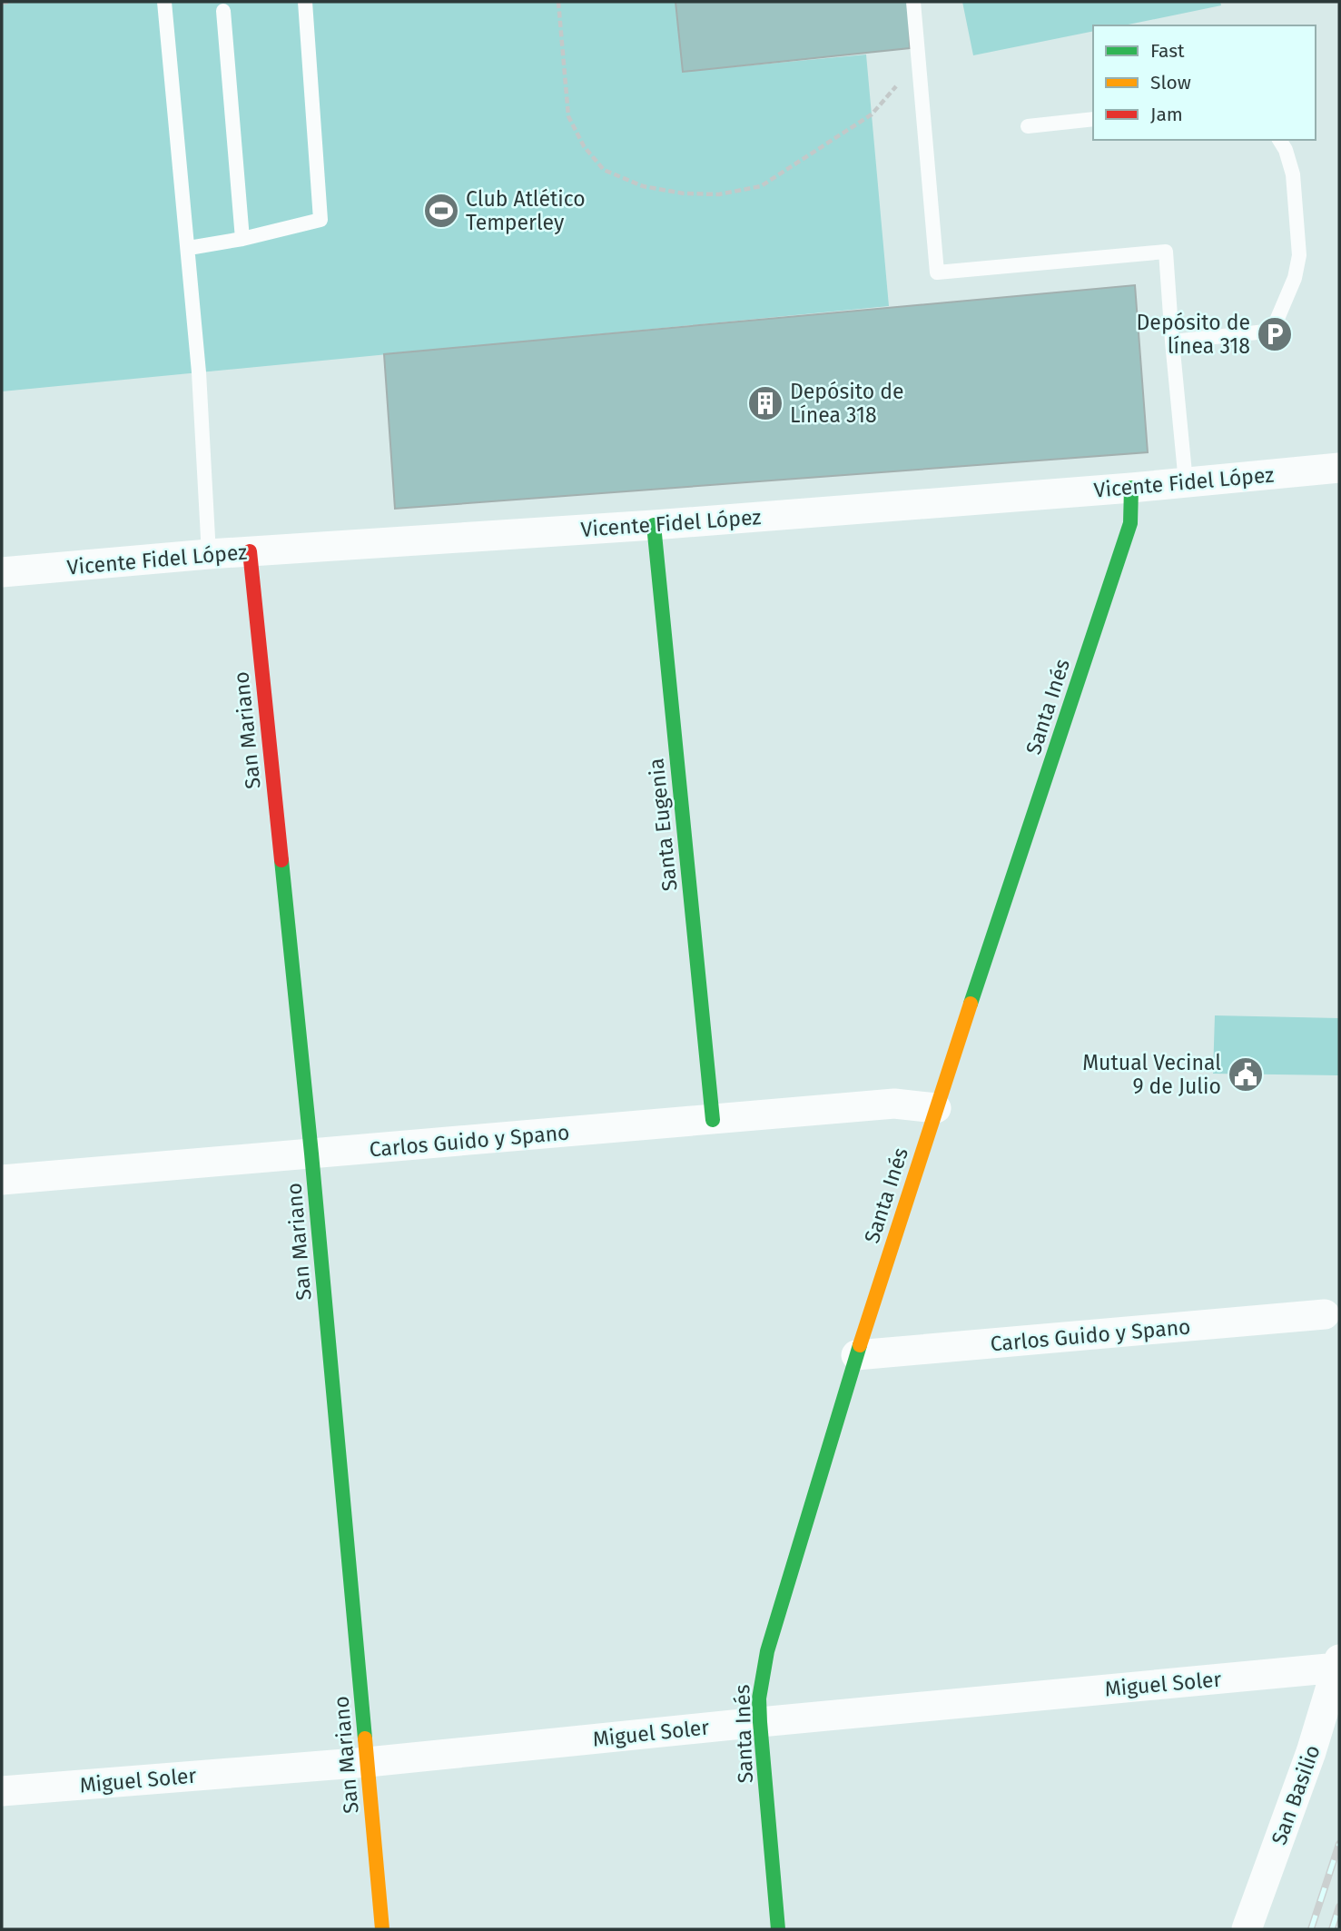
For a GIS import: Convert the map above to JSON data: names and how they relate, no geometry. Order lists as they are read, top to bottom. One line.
{"streets":{"street":["Vicente Fidel López","Santa Inés","San Mariano","Santa Eugenia","Carlos Guido y Spano","Miguel Soler","San Basilio"]},"crossings":[["Vicente Fidel López","Santa Inés"],["Vicente Fidel López","San Mariano"],["Vicente Fidel López","Santa Eugenia"],["Santa Inés","Carlos Guido y Spano"],["Santa Inés","Miguel Soler"],["San Mariano","Carlos Guido y Spano"],["San Mariano","Miguel Soler"],["Santa Eugenia","Carlos Guido y Spano"],["Miguel Soler","San Basilio"]],"places":{"sports":["Club Atlético Temperley"],"parking":["Depósito de línea 318"],"building":["Depósito de Línea 318"],"public building":["Mutual Vecinal 9 de Julio"]},"legend":["Fast","Slow","Jam"]}
